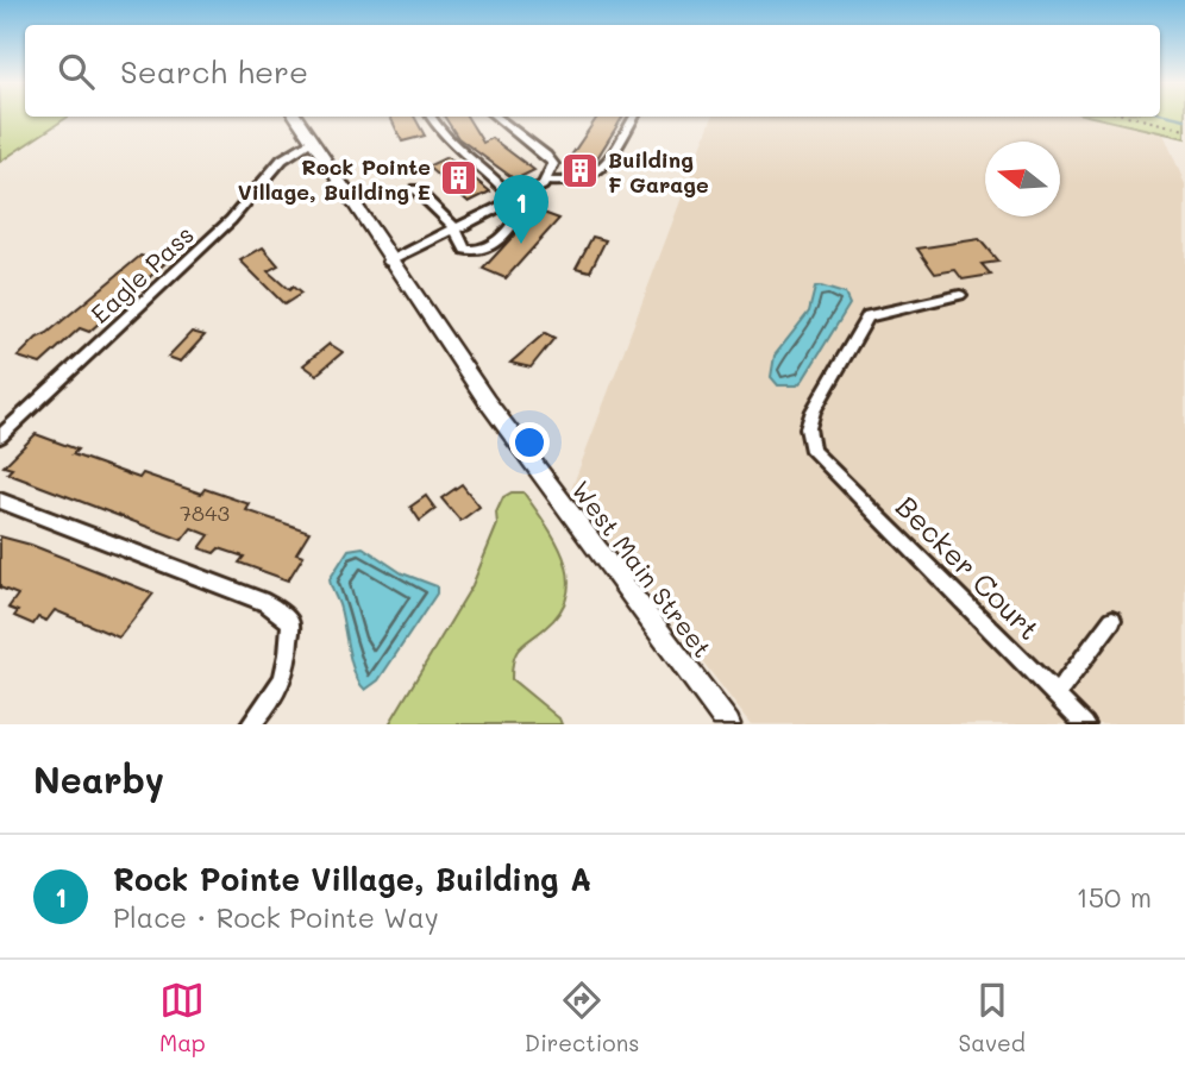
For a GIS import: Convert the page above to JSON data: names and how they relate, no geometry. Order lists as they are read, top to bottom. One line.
{"streets":{"main road":["West Main Street"],"street":["Eagle Pass","Becker Court"]},"crossings":[["Eagle Pass","West Main Street"]],"places":{"building":["Building F Garage","Rock Pointe Village, Building E"]},"house_numbers":["7843"],"north":"left","page":{"search":"Search here","pins":"1","heading":"Nearby","list":[{"mark":"1","name":"Rock Pointe Village, Building A","note":"Place · Rock Pointe Way","value":"150 m"}],"nav":["Map","Directions","Saved"]}}
